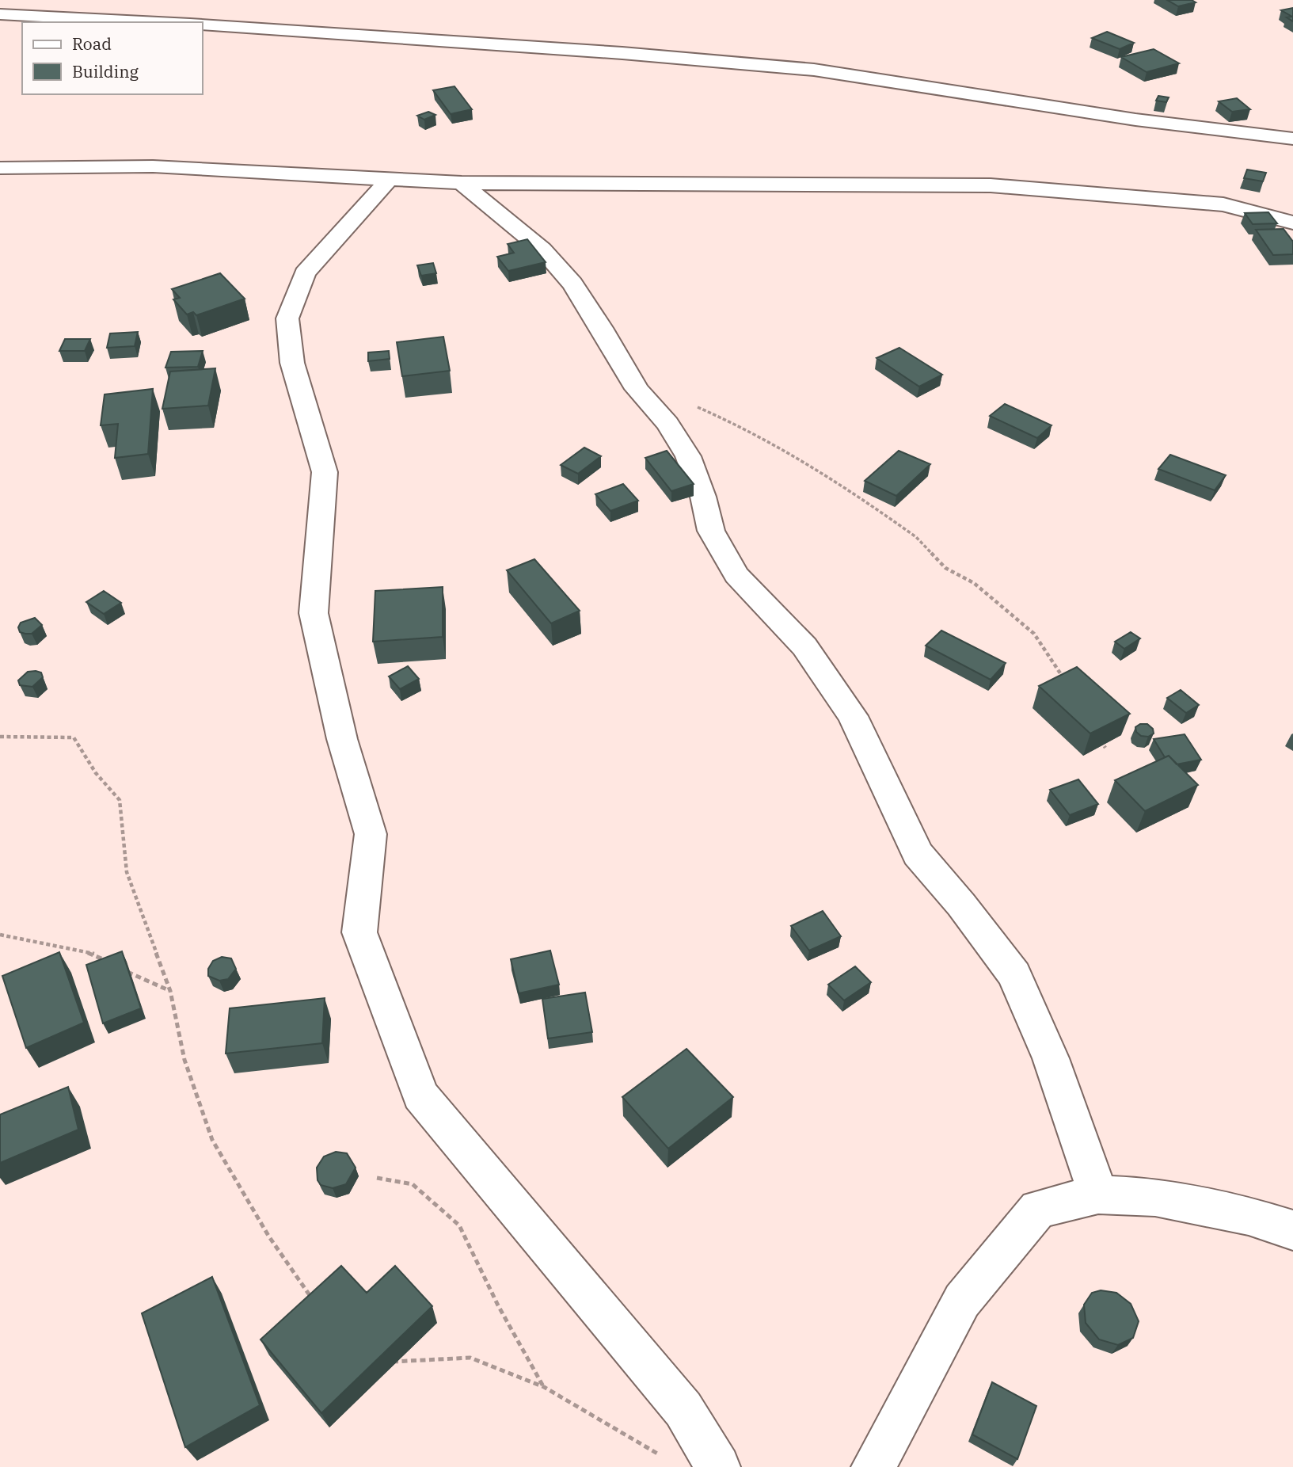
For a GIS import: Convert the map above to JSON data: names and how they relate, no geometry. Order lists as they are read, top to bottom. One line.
{"legend":["Road","Building"]}
